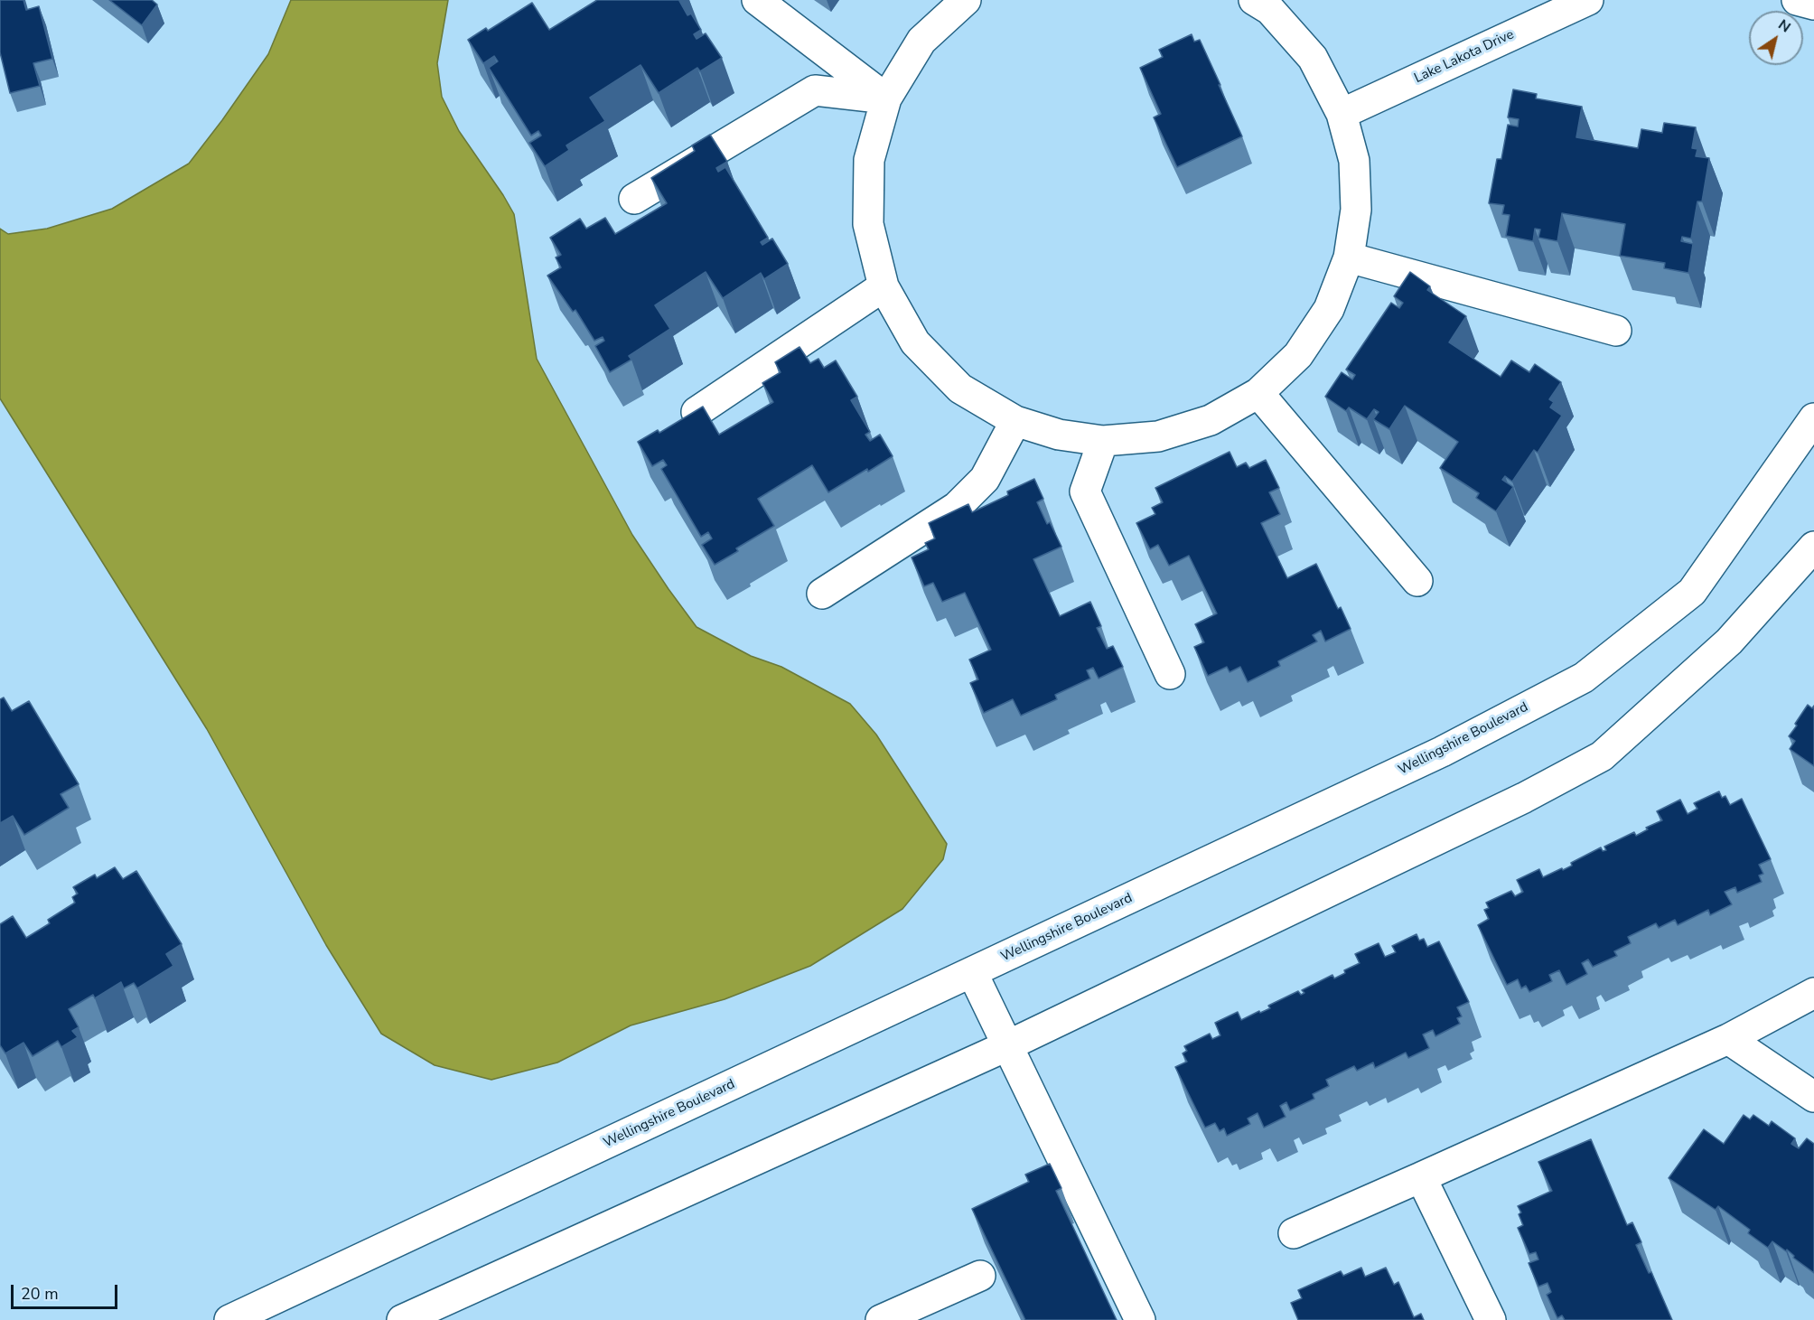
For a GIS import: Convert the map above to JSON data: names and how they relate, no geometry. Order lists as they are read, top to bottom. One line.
{"streets":{"street":["Lake Lakota Drive","Wellingshire Boulevard"]},"scale_bar":"20 m","north":"top right"}
